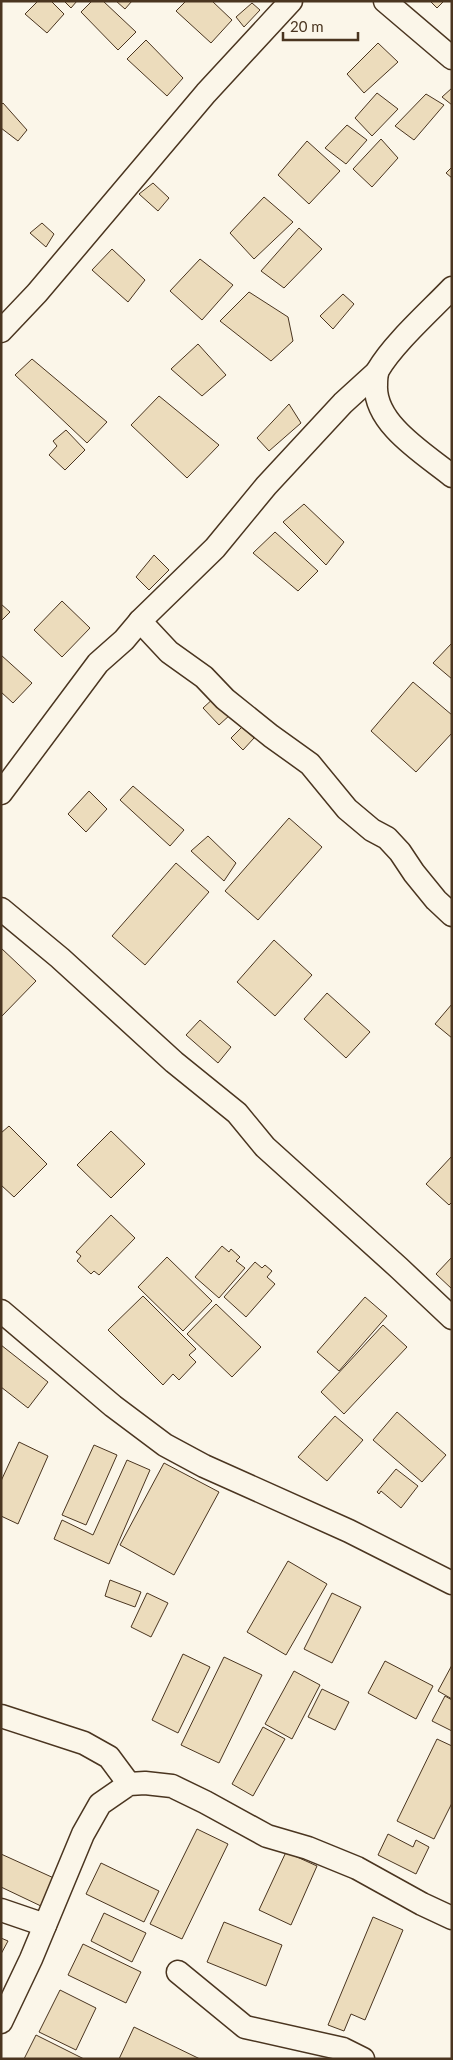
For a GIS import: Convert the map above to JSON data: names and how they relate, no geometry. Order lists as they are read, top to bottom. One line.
{"scale_bar":"20 m"}
